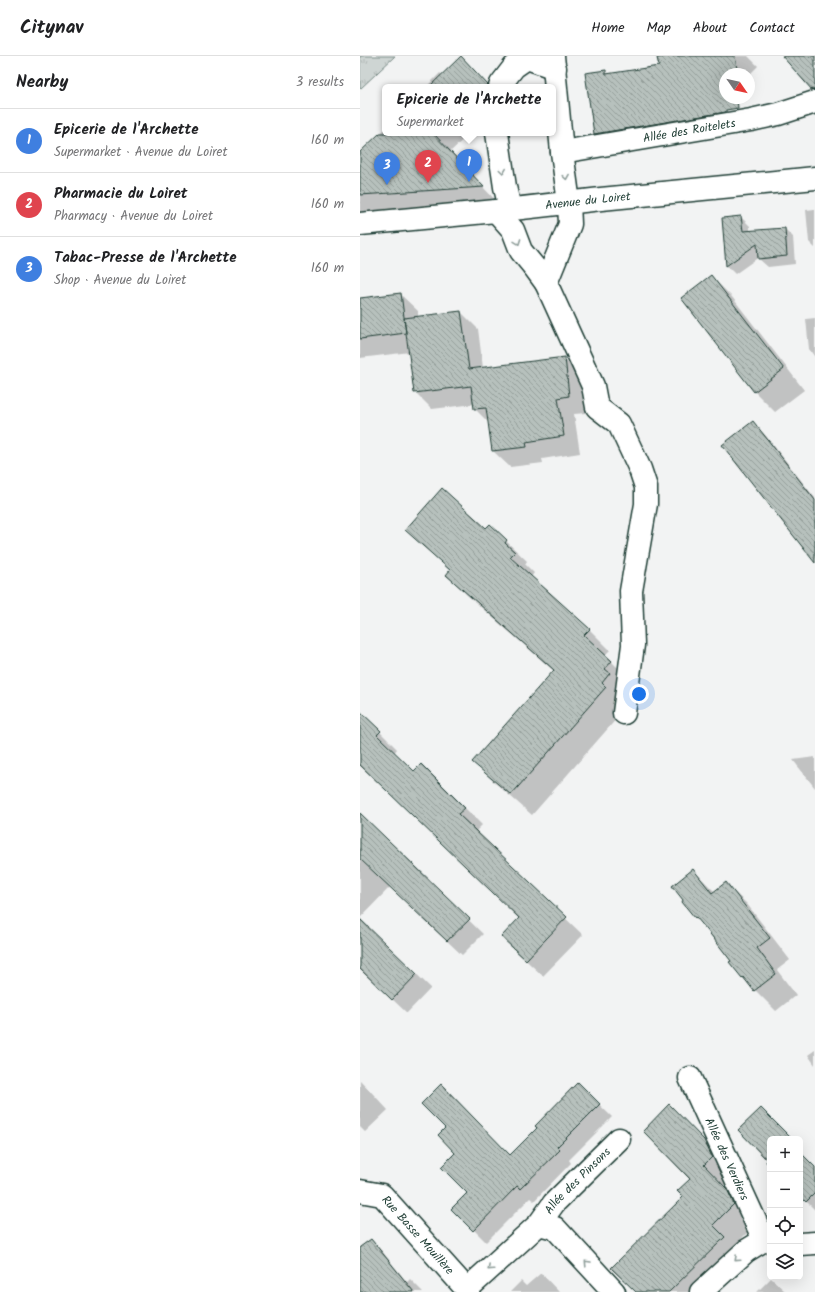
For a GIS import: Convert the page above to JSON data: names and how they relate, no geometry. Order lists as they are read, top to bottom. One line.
{"streets":{"street":["Allée des Roitelets","Avenue du Loiret","Allée des Verdiers","Allée des Pinsons","Rue Basse Mouillère"]},"crossings":[["Allée des Pinsons","Rue Basse Mouillère"]],"one_way":["Allée des Pinsons"],"north":"bottom right","page":{"header":"Citynav","nav":["Home","Map","About","Contact"],"heading":["Nearby","3 results"],"popup":["Epicerie de l'Archette","Supermarket"],"list":[{"mark":"1","name":"Epicerie de l'Archette","note":"Supermarket · Avenue du Loiret","value":"160 m"},{"mark":"2","name":"Pharmacie du Loiret","note":"Pharmacy · Avenue du Loiret","value":"160 m"},{"mark":"3","name":"Tabac-Presse de l'Archette","note":"Shop · Avenue du Loiret","value":"160 m"}],"pins":["1","2","3"],"map_buttons":["+","−"]}}
